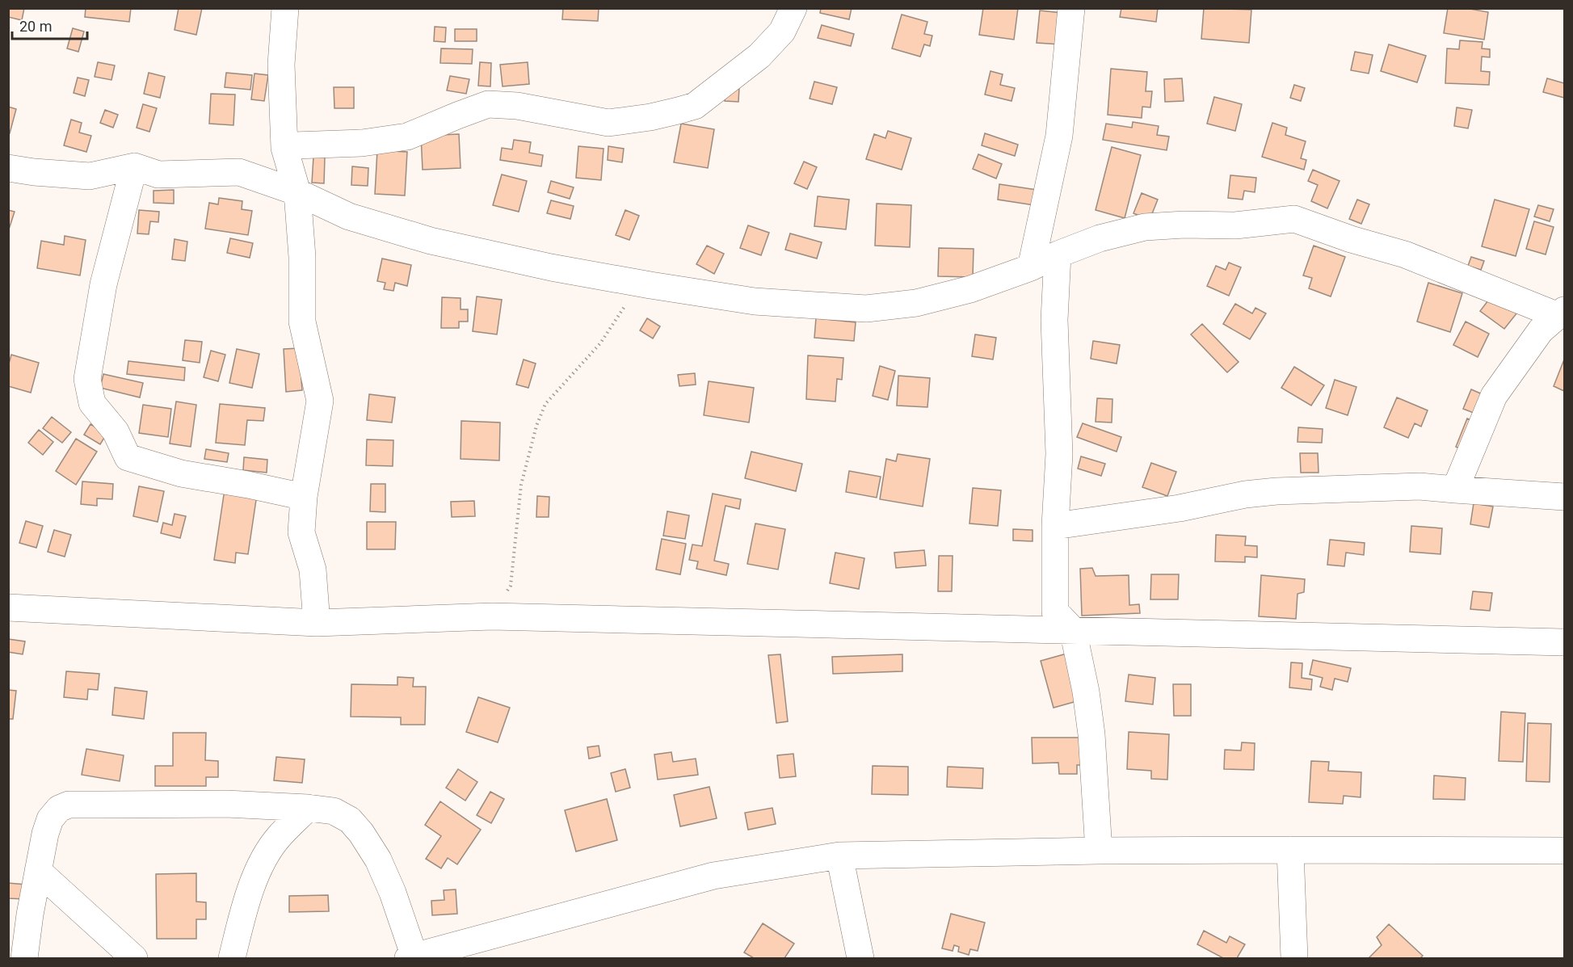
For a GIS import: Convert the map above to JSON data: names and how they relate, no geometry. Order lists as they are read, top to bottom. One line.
{"scale_bar":"20 m"}
